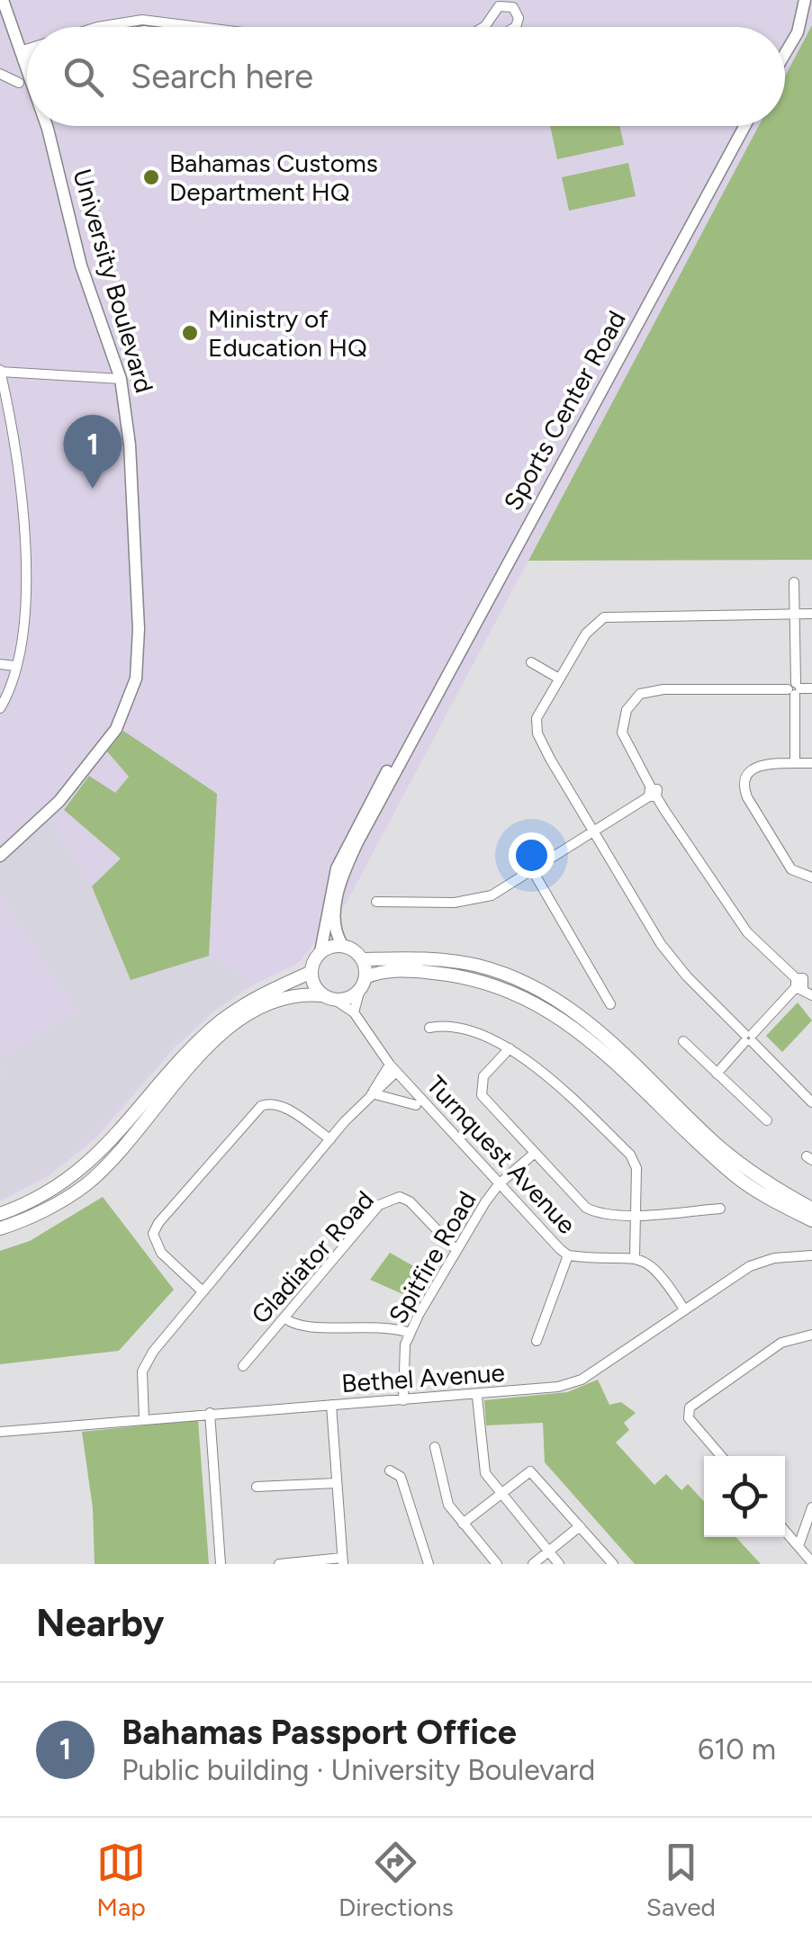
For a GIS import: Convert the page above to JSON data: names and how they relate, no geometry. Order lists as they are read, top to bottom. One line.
{"streets":{"main road":["University Boulevard","Sports Center Road"],"street":["Turnquest Avenue","Gladiator Road","Spitfire Road","Bethel Avenue"]},"crossings":[["Turnquest Avenue","Spitfire Road"],["Gladiator Road","Spitfire Road"],["Spitfire Road","Bethel Avenue"]],"places":["Bahamas Customs Department HQ","Ministry of Education HQ"],"page":{"search":"Search here","pins":"1","heading":"Nearby","list":[{"mark":"1","name":"Bahamas Passport Office","note":"Public building · University Boulevard","value":"610 m"}],"nav":["Map","Directions","Saved"]}}
